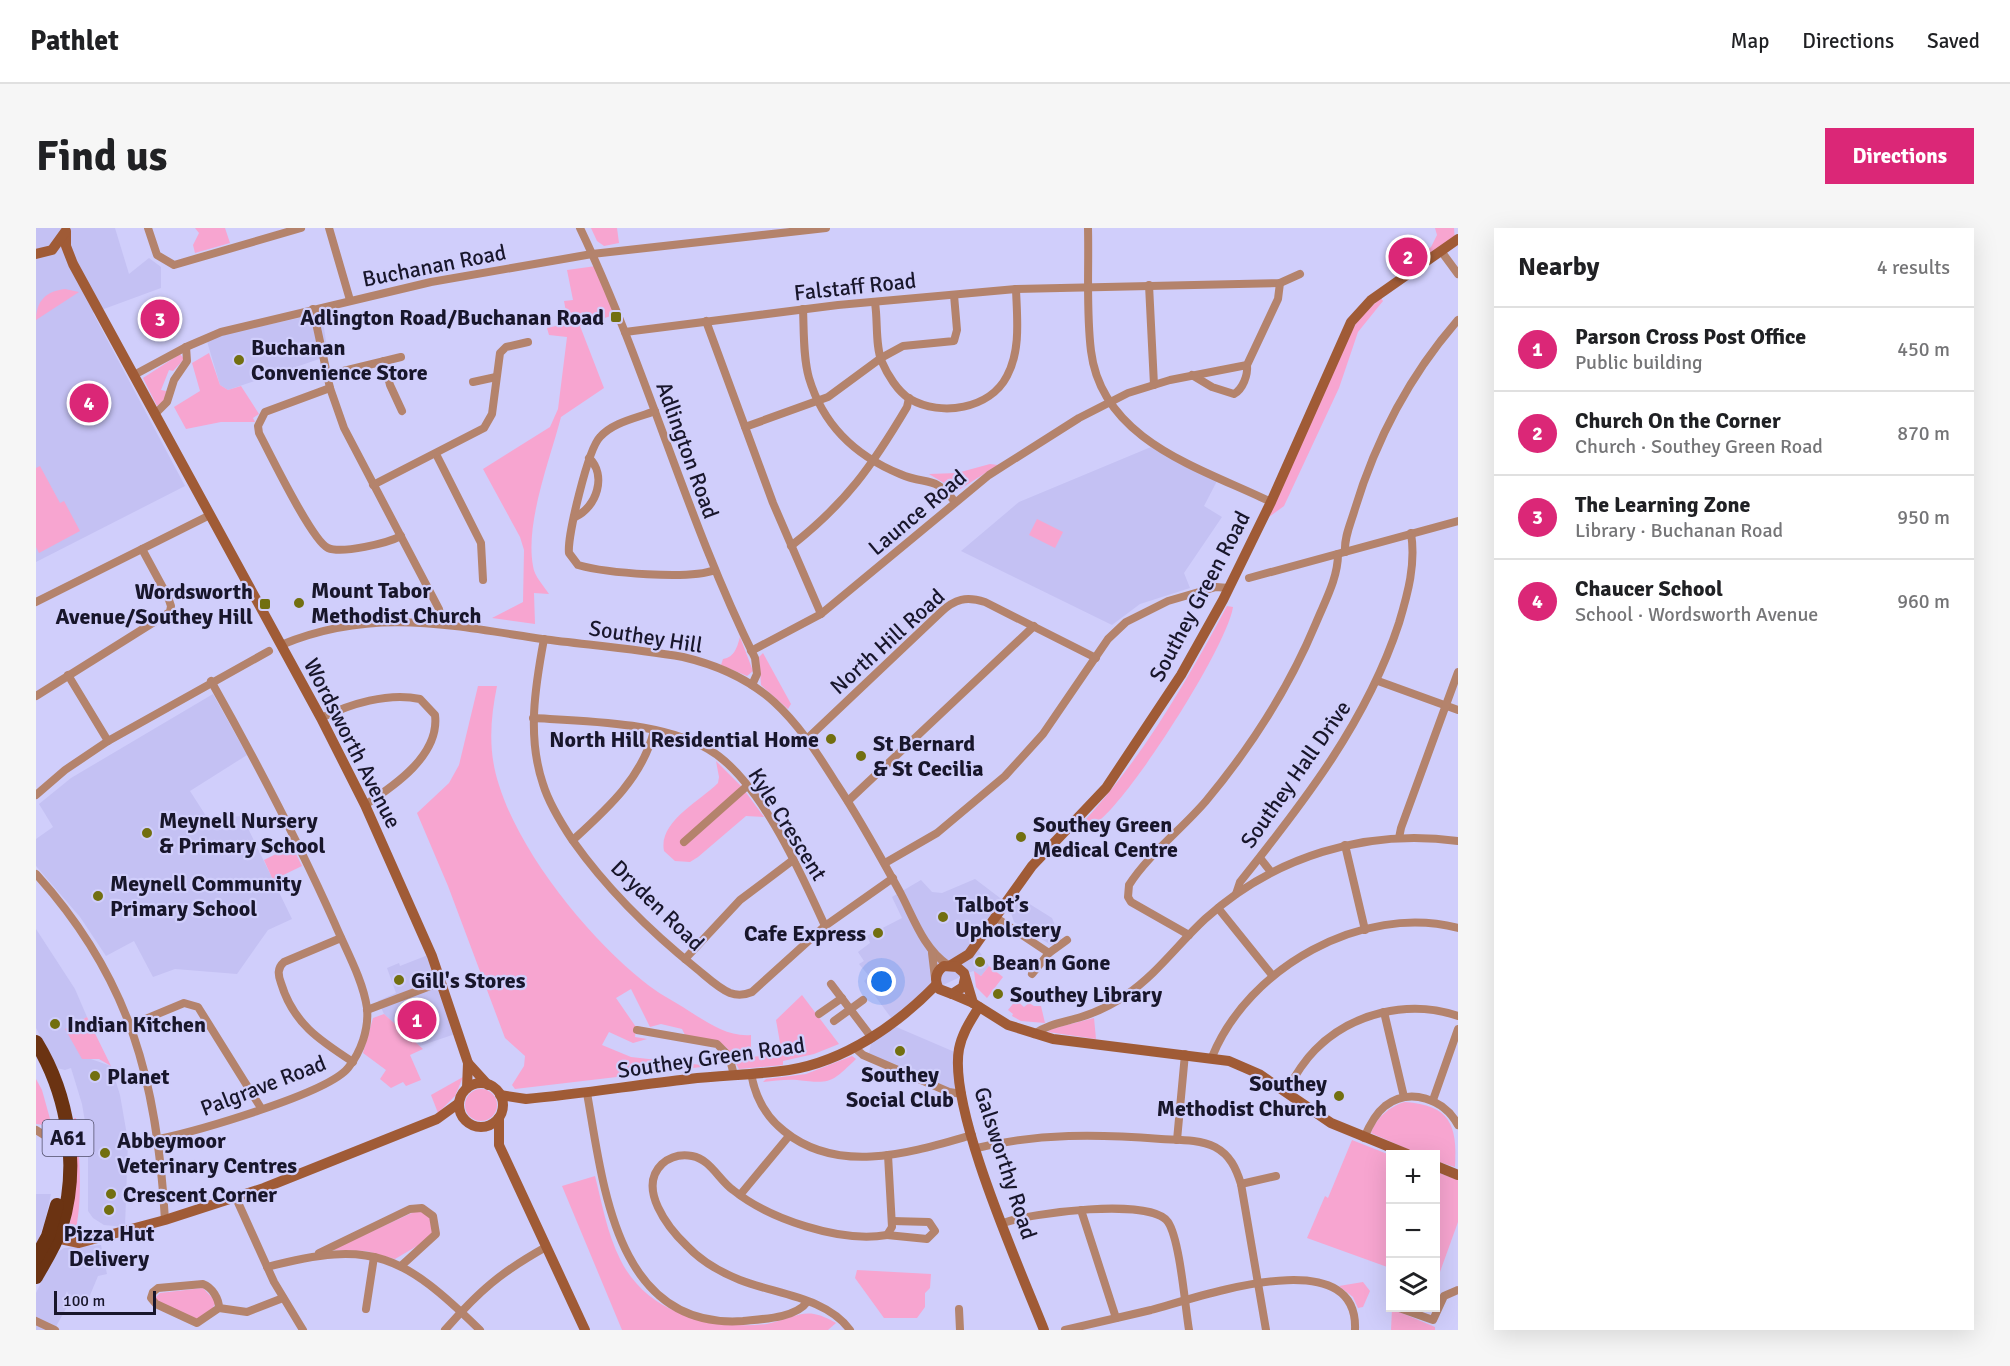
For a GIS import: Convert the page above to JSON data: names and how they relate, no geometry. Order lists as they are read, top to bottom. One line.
{"streets":{"highway":["A61"],"street":["Buchanan Road","Falstaff Road","Adlington Road","Launce Road","Southey Green Road","Southey Hill","North Hill Road","Wordsworth Avenue","Southey Hall Drive","Kyle Crescent","Dryden Road","Palgrave Road","Galsworthy Road"]},"crossings":[["Buchanan Road","Adlington Road"],["Buchanan Road","Wordsworth Avenue"],["Falstaff Road","Adlington Road"],["Adlington Road","Launce Road"],["Adlington Road","Southey Hill"],["Southey Green Road","Southey Hill"],["Southey Green Road","Wordsworth Avenue"],["Southey Hill","North Hill Road"],["Southey Hill","Wordsworth Avenue"],["Southey Hill","Dryden Road"],["Kyle Crescent","Dryden Road"]],"places":{"transit":["Adlington Road/Buchanan Road","Wordsworth Avenue/Southey Hill"],"other":["Buchanan Convenience Store","Mount Tabor Methodist Church","North Hill Residential Home","St Bernard & St Cecilia","Meynell Nursery & Primary School","Southey Green Medical Centre","Meynell Community Primary School","Talbot’s Upholstery","Cafe Express","Bean n Gone","Gill's Stores","Southey Library","Indian Kitchen","Southey Social Club","Planet","Southey Methodist Church","Abbeymoor Veterinary Centres","Crescent Corner","Pizza Hut Delivery"]},"scale_bar":"100 m","page":{"header":"Pathlet","nav":["Map","Directions","Saved"],"buttons":"Directions","title":"Find us","heading":["Nearby","4 results"],"pins":["2","3","4","1"],"list":[{"mark":"1","name":"Parson Cross Post Office","note":"Public building","value":"450 m"},{"mark":"2","name":"Church On the Corner","note":"Church · Southey Green Road","value":"870 m"},{"mark":"3","name":"The Learning Zone","note":"Library · Buchanan Road","value":"950 m"},{"mark":"4","name":"Chaucer School","note":"School · Wordsworth Avenue","value":"960 m"}],"map_buttons":["+","−"],"scale":"100 m"}}
